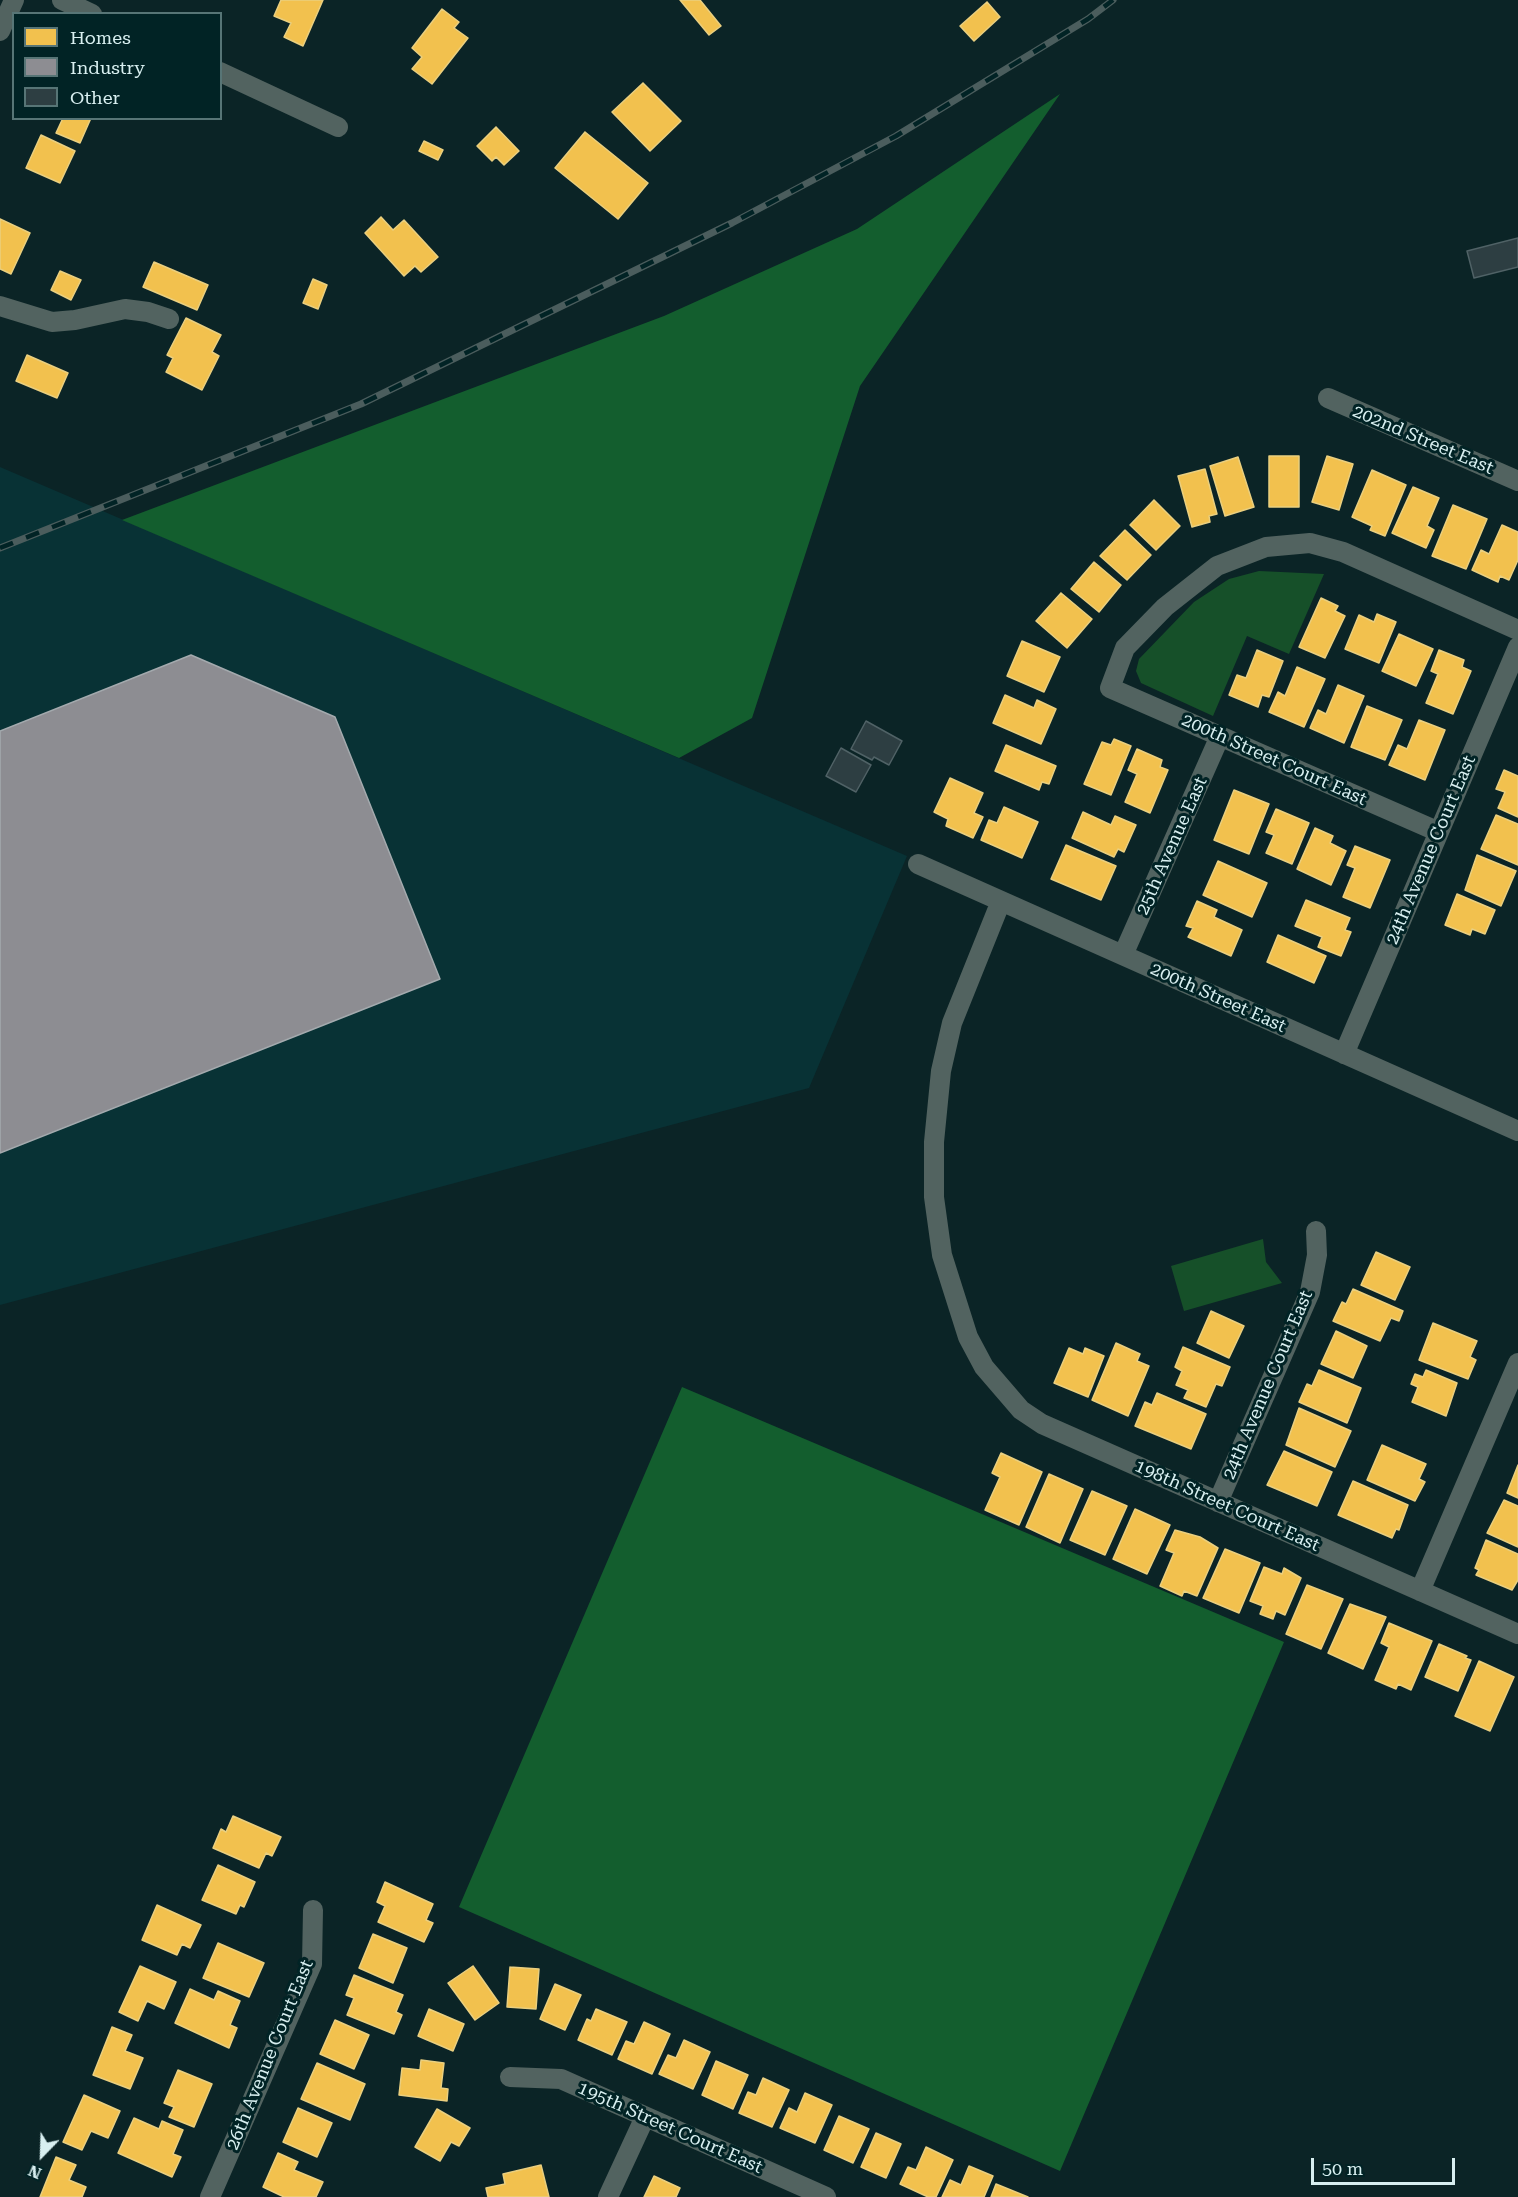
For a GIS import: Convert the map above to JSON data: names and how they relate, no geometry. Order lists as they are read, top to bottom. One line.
{"streets":{"street":["202nd Street East","200th Street Court East","25th Avenue East","24th Avenue Court East","200th Street East","198th Street Court East","26th Avenue Court East","195th Street Court East"]},"crossings":[["200th Street Court East","25th Avenue East"],["200th Street Court East","24th Avenue Court East"],["25th Avenue East","200th Street East"],["24th Avenue Court East","200th Street East"],["24th Avenue Court East","198th Street Court East"],["200th Street East","198th Street Court East"]],"legend":["Homes","Industry","Other"],"scale_bar":"50 m","north":"bottom left"}
